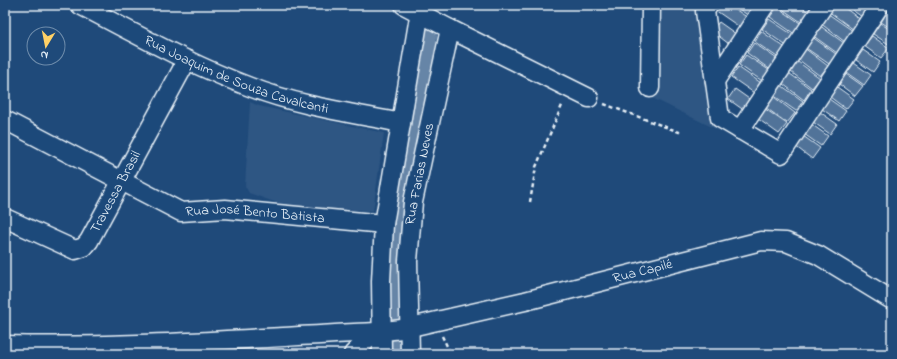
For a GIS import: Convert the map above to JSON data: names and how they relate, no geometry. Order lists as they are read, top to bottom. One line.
{"streets":{"street":["Rua Joaquim de Souza Cavalcanti","Rua Farias Neves","Travessa Brasil","Rua José Bento Batista","Rua Capilé"]},"crossings":[["Rua Joaquim de Souza Cavalcanti","Rua Farias Neves"],["Rua Joaquim de Souza Cavalcanti","Travessa Brasil"],["Rua Farias Neves","Rua José Bento Batista"],["Rua Farias Neves","Rua Capilé"],["Travessa Brasil","Rua José Bento Batista"]],"north":"bottom"}
